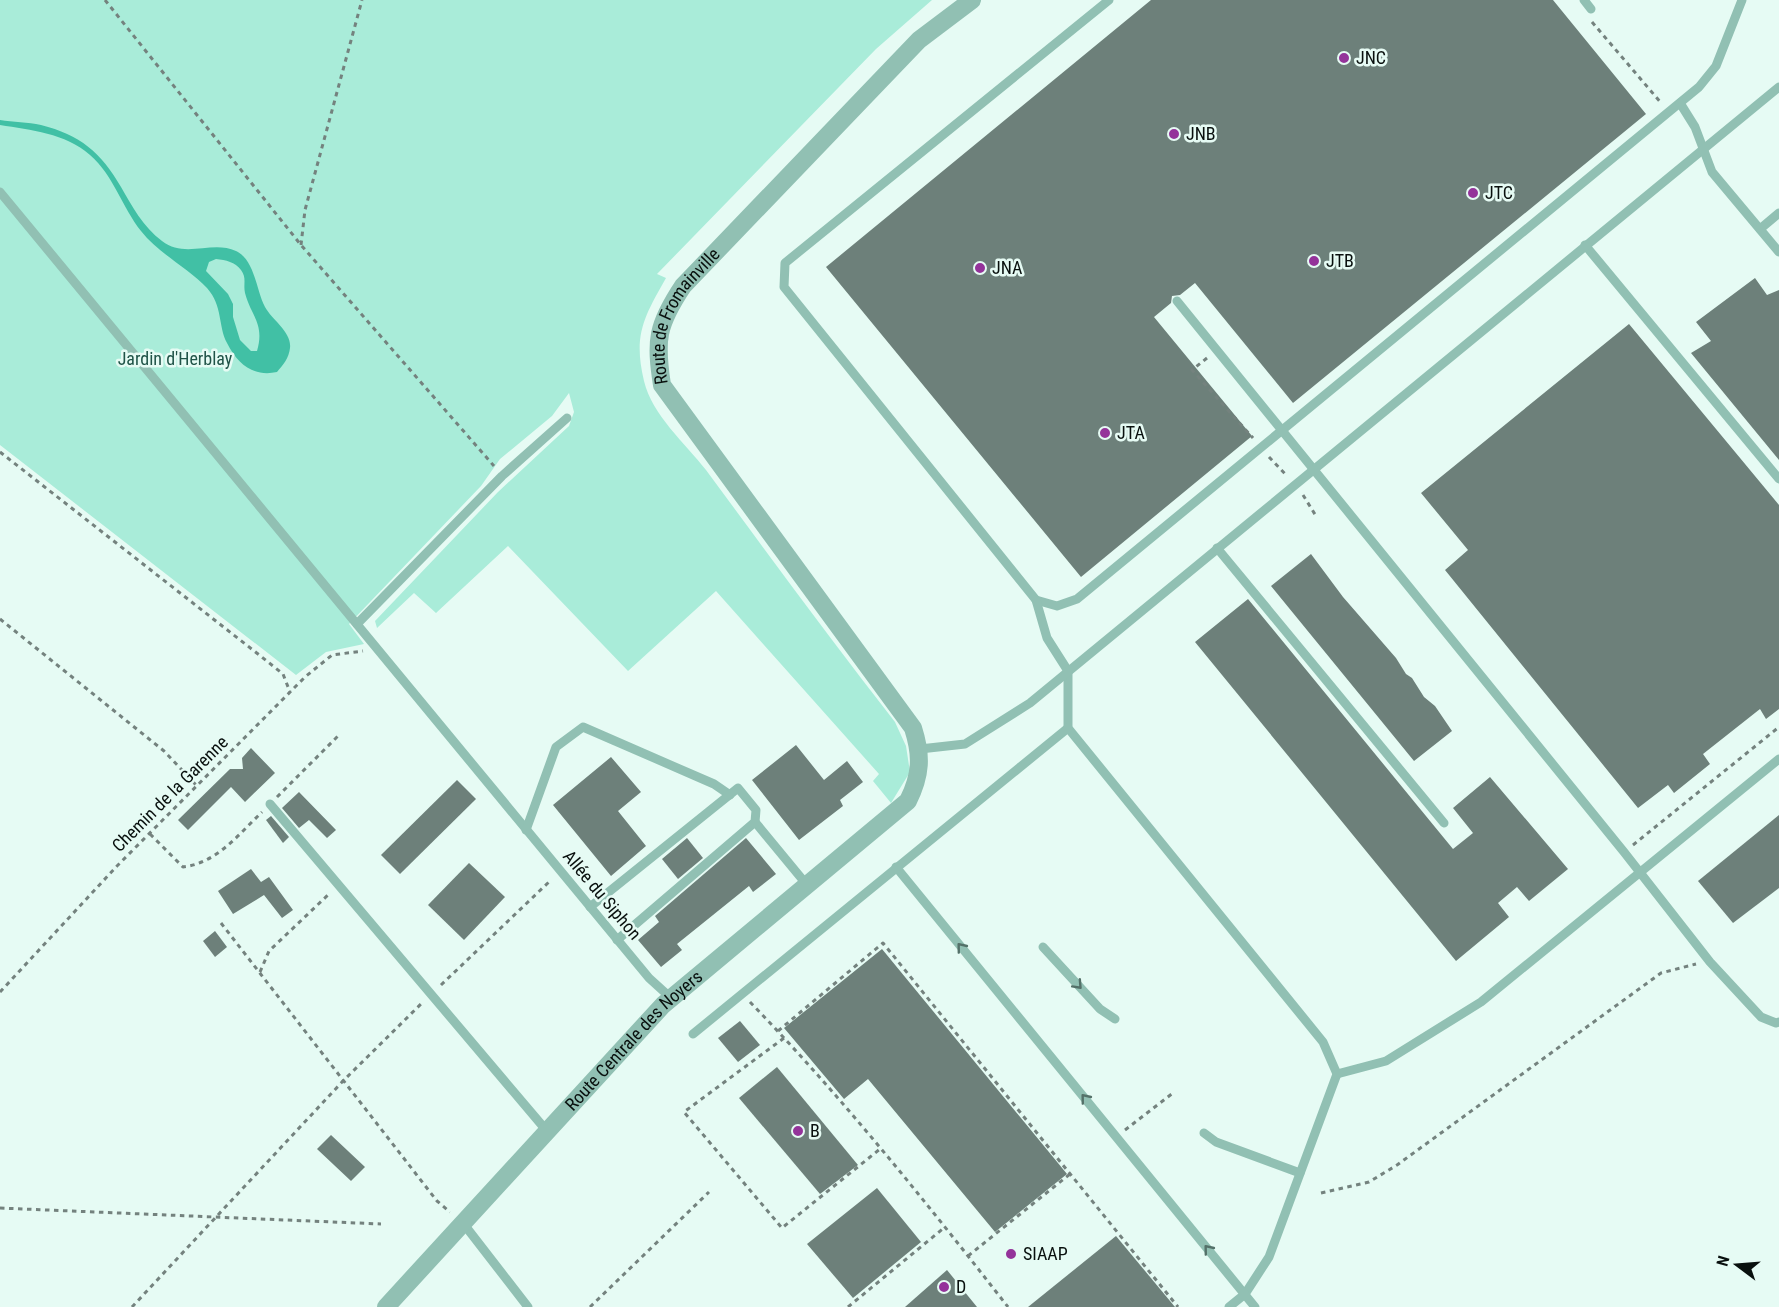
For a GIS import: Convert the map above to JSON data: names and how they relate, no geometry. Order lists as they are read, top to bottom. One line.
{"streets":{"street":["Route de Fromainville","Route Centrale des Noyers"],"lane":["Allée du Siphon"],"path":["Chemin de la Garenne"]},"crossings":[["Route de Fromainville","Route Centrale des Noyers"],["Chemin de la Garenne","Allée du Siphon"],["Allée du Siphon","Route Centrale des Noyers"]],"parks":["Jardin d'Herblay"],"places":["JNC","JNB","JTC","JTB","JNA","JTA","B","SIAAP","D"],"north":"left"}
